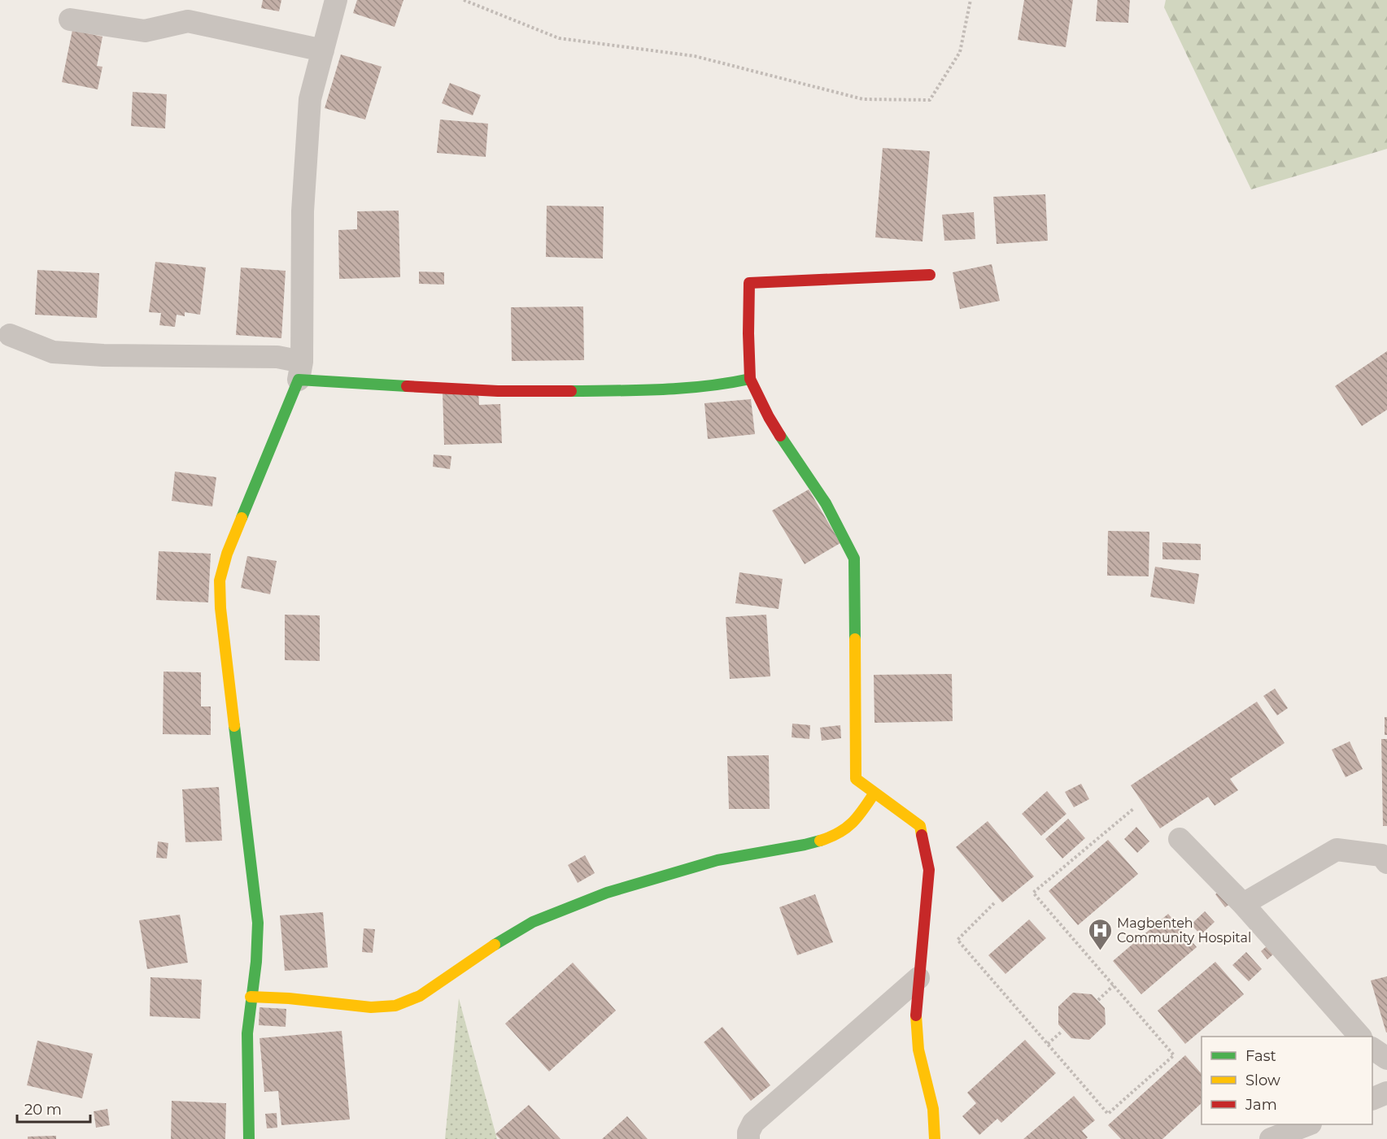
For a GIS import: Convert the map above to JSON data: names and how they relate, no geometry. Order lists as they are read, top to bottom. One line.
{"places":{"hospital":["Magbenteh Community Hospital"]},"legend":["Fast","Slow","Jam"],"scale_bar":"20 m"}
